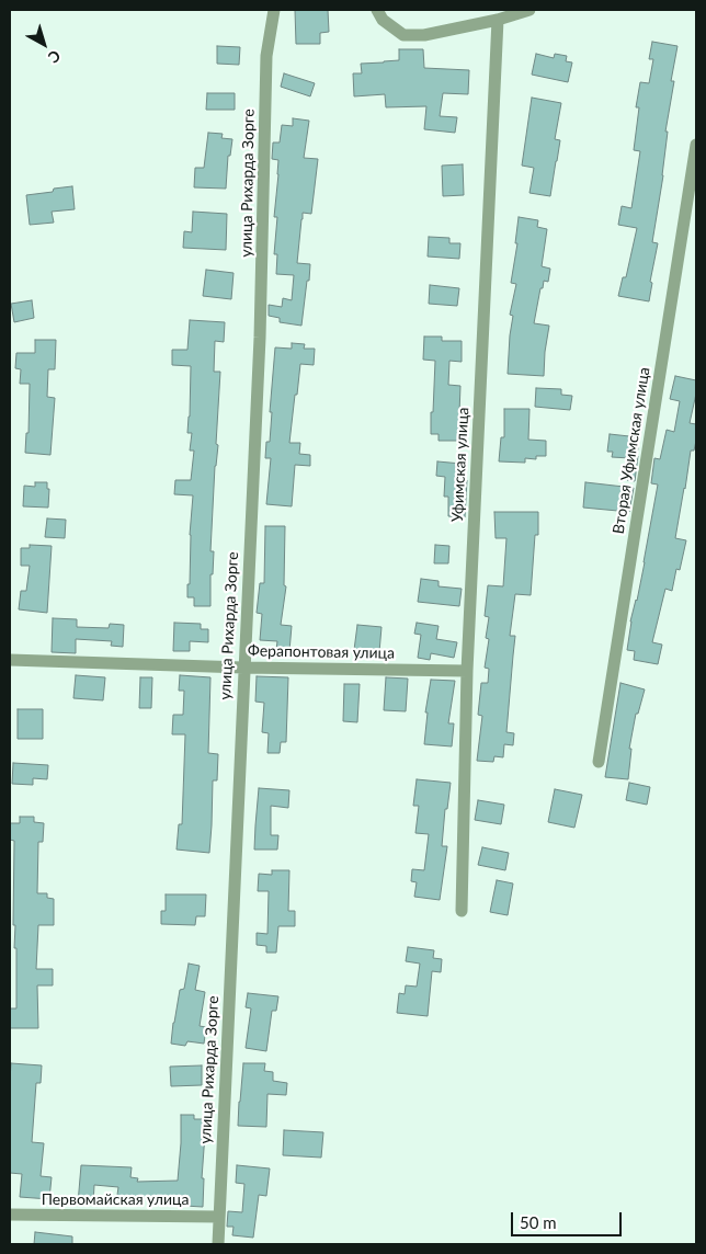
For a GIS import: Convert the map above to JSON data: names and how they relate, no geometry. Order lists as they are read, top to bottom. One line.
{"streets":{"street":["улица Рихарда Зорге","Вторая Уфимская улица","Уфимская улица","Ферапонтовая улица","Первомайская улица"]},"crossings":[["улица Рихарда Зорге","Ферапонтовая улица"],["улица Рихарда Зорге","Первомайская улица"],["Уфимская улица","Ферапонтовая улица"]],"scale_bar":"50 m","north":"bottom right"}
